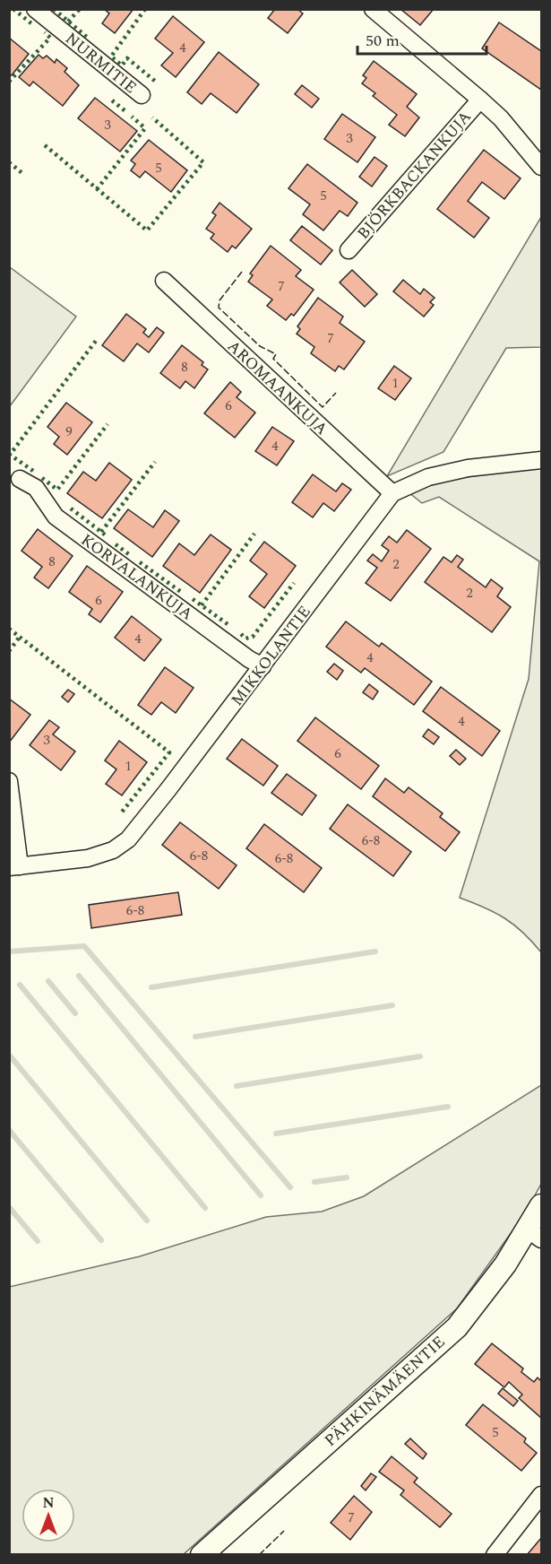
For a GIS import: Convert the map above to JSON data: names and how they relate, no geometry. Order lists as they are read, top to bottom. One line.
{"streets":{"street":["NURMITIE","BJÖRKBACKANKUJA","AROMAANKUJA","KORVALANKUJA","MIKKOLANTIE","PÄHKINÄMÄENTIE"]},"crossings":[["AROMAANKUJA","MIKKOLANTIE"],["KORVALANKUJA","MIKKOLANTIE"]],"house_numbers":["4","3","3","5","5","7","7","8","1","6","9","4","8","2","2","6","4","4","4","3","6","1","6-8","6-8","6-8","6-8","5","7"],"scale_bar":"50 m","north":"top"}
